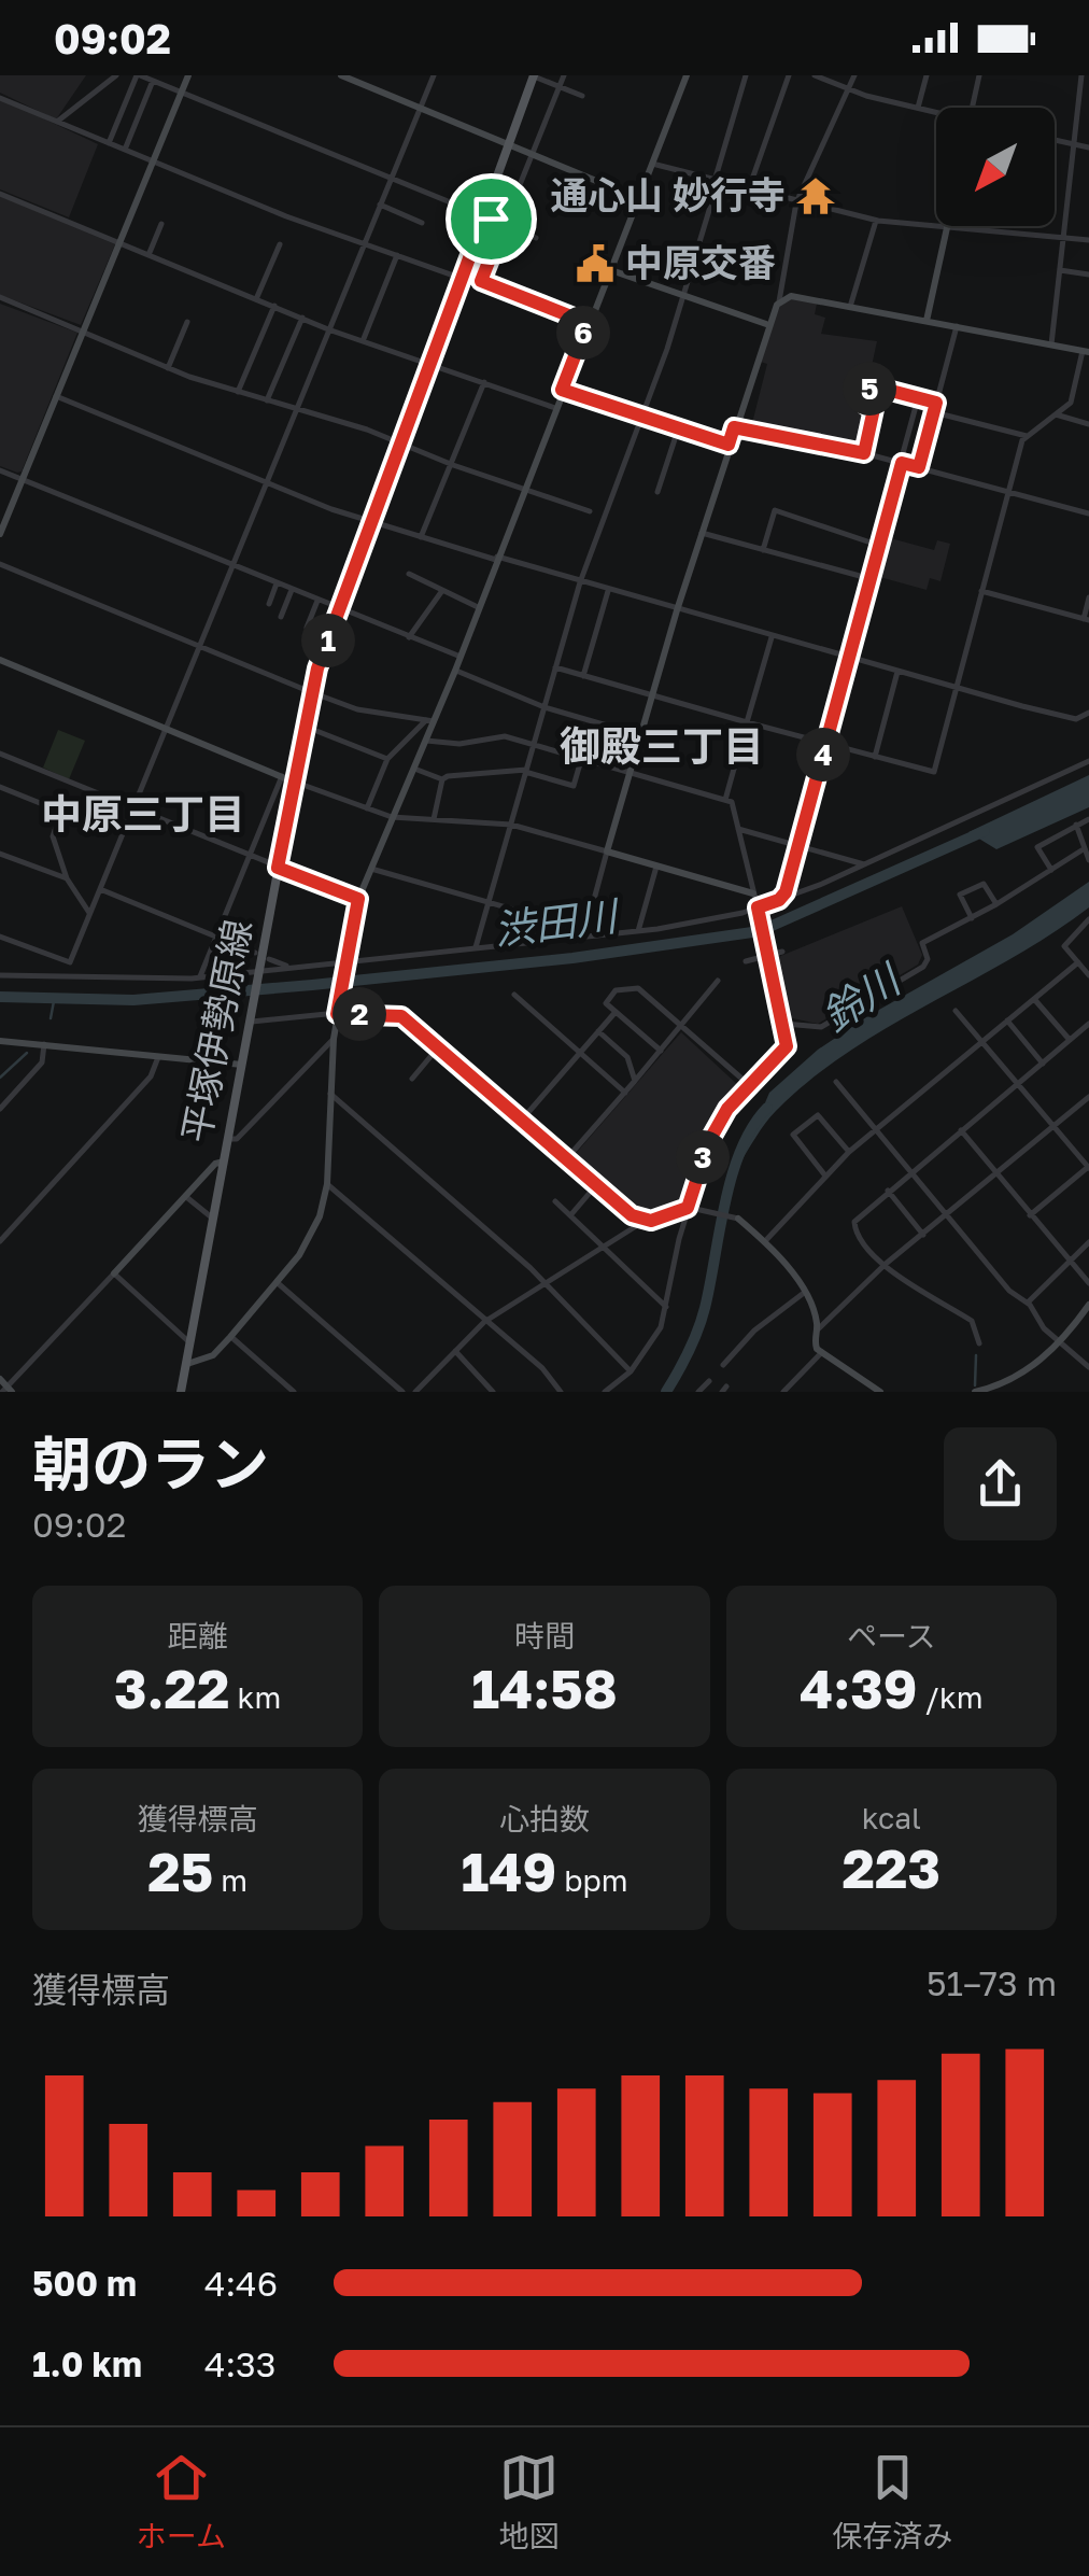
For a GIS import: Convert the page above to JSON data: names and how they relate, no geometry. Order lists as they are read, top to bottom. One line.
{"streets":{"main road":["平塚伊勢原線"]},"districts":["御殿三丁目","中原三丁目"],"water":["渋田川","鈴川"],"places":{"temple":["通心山 妙行寺"],"public building":["中原交番"]},"north":"bottom left","page":{"status":"09:02","pins":["6","5","1","4","2","3"],"heading":["朝のラン","09:02"],"stats":[["距離","3.22 km"],["時間","14:58"],["ペース","4:39 /km"],["獲得標高","25 m"],["心拍数","149 bpm"],["kcal","223"]],"chart":["獲得標高","51–73 m"],"list":[{"name":"500 m","note":"4:46"},{"name":"1.0 km","note":"4:33"}],"tabs":["ホーム","地図","保存済み"]}}
